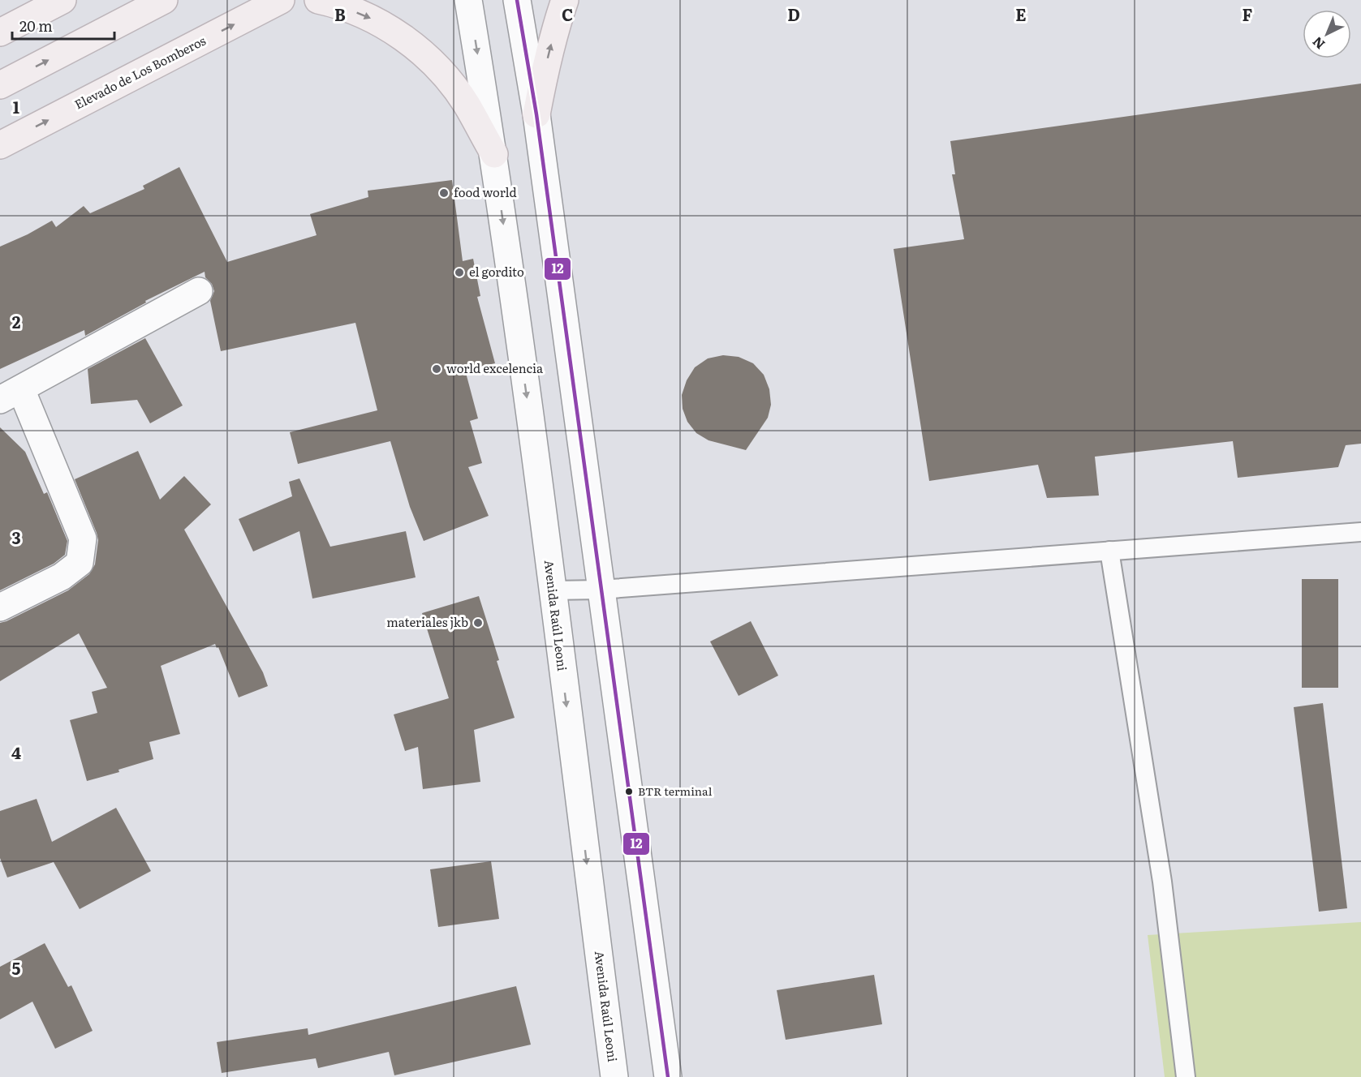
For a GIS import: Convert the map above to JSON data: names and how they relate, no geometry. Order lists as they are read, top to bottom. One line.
{"streets":{"highway":["Elevado de Los Bomberos"],"main road":["Avenida Raúl Leoni"]},"places":["food world","el gordito","world excelencia","materiales jkb","BTR terminal"],"lines":["transit line 12"],"scale_bar":"20 m","north":"bottom left","grid":{"columns":["B","C","D","E","F"],"rows":["1","2","3","4","5"]}}
